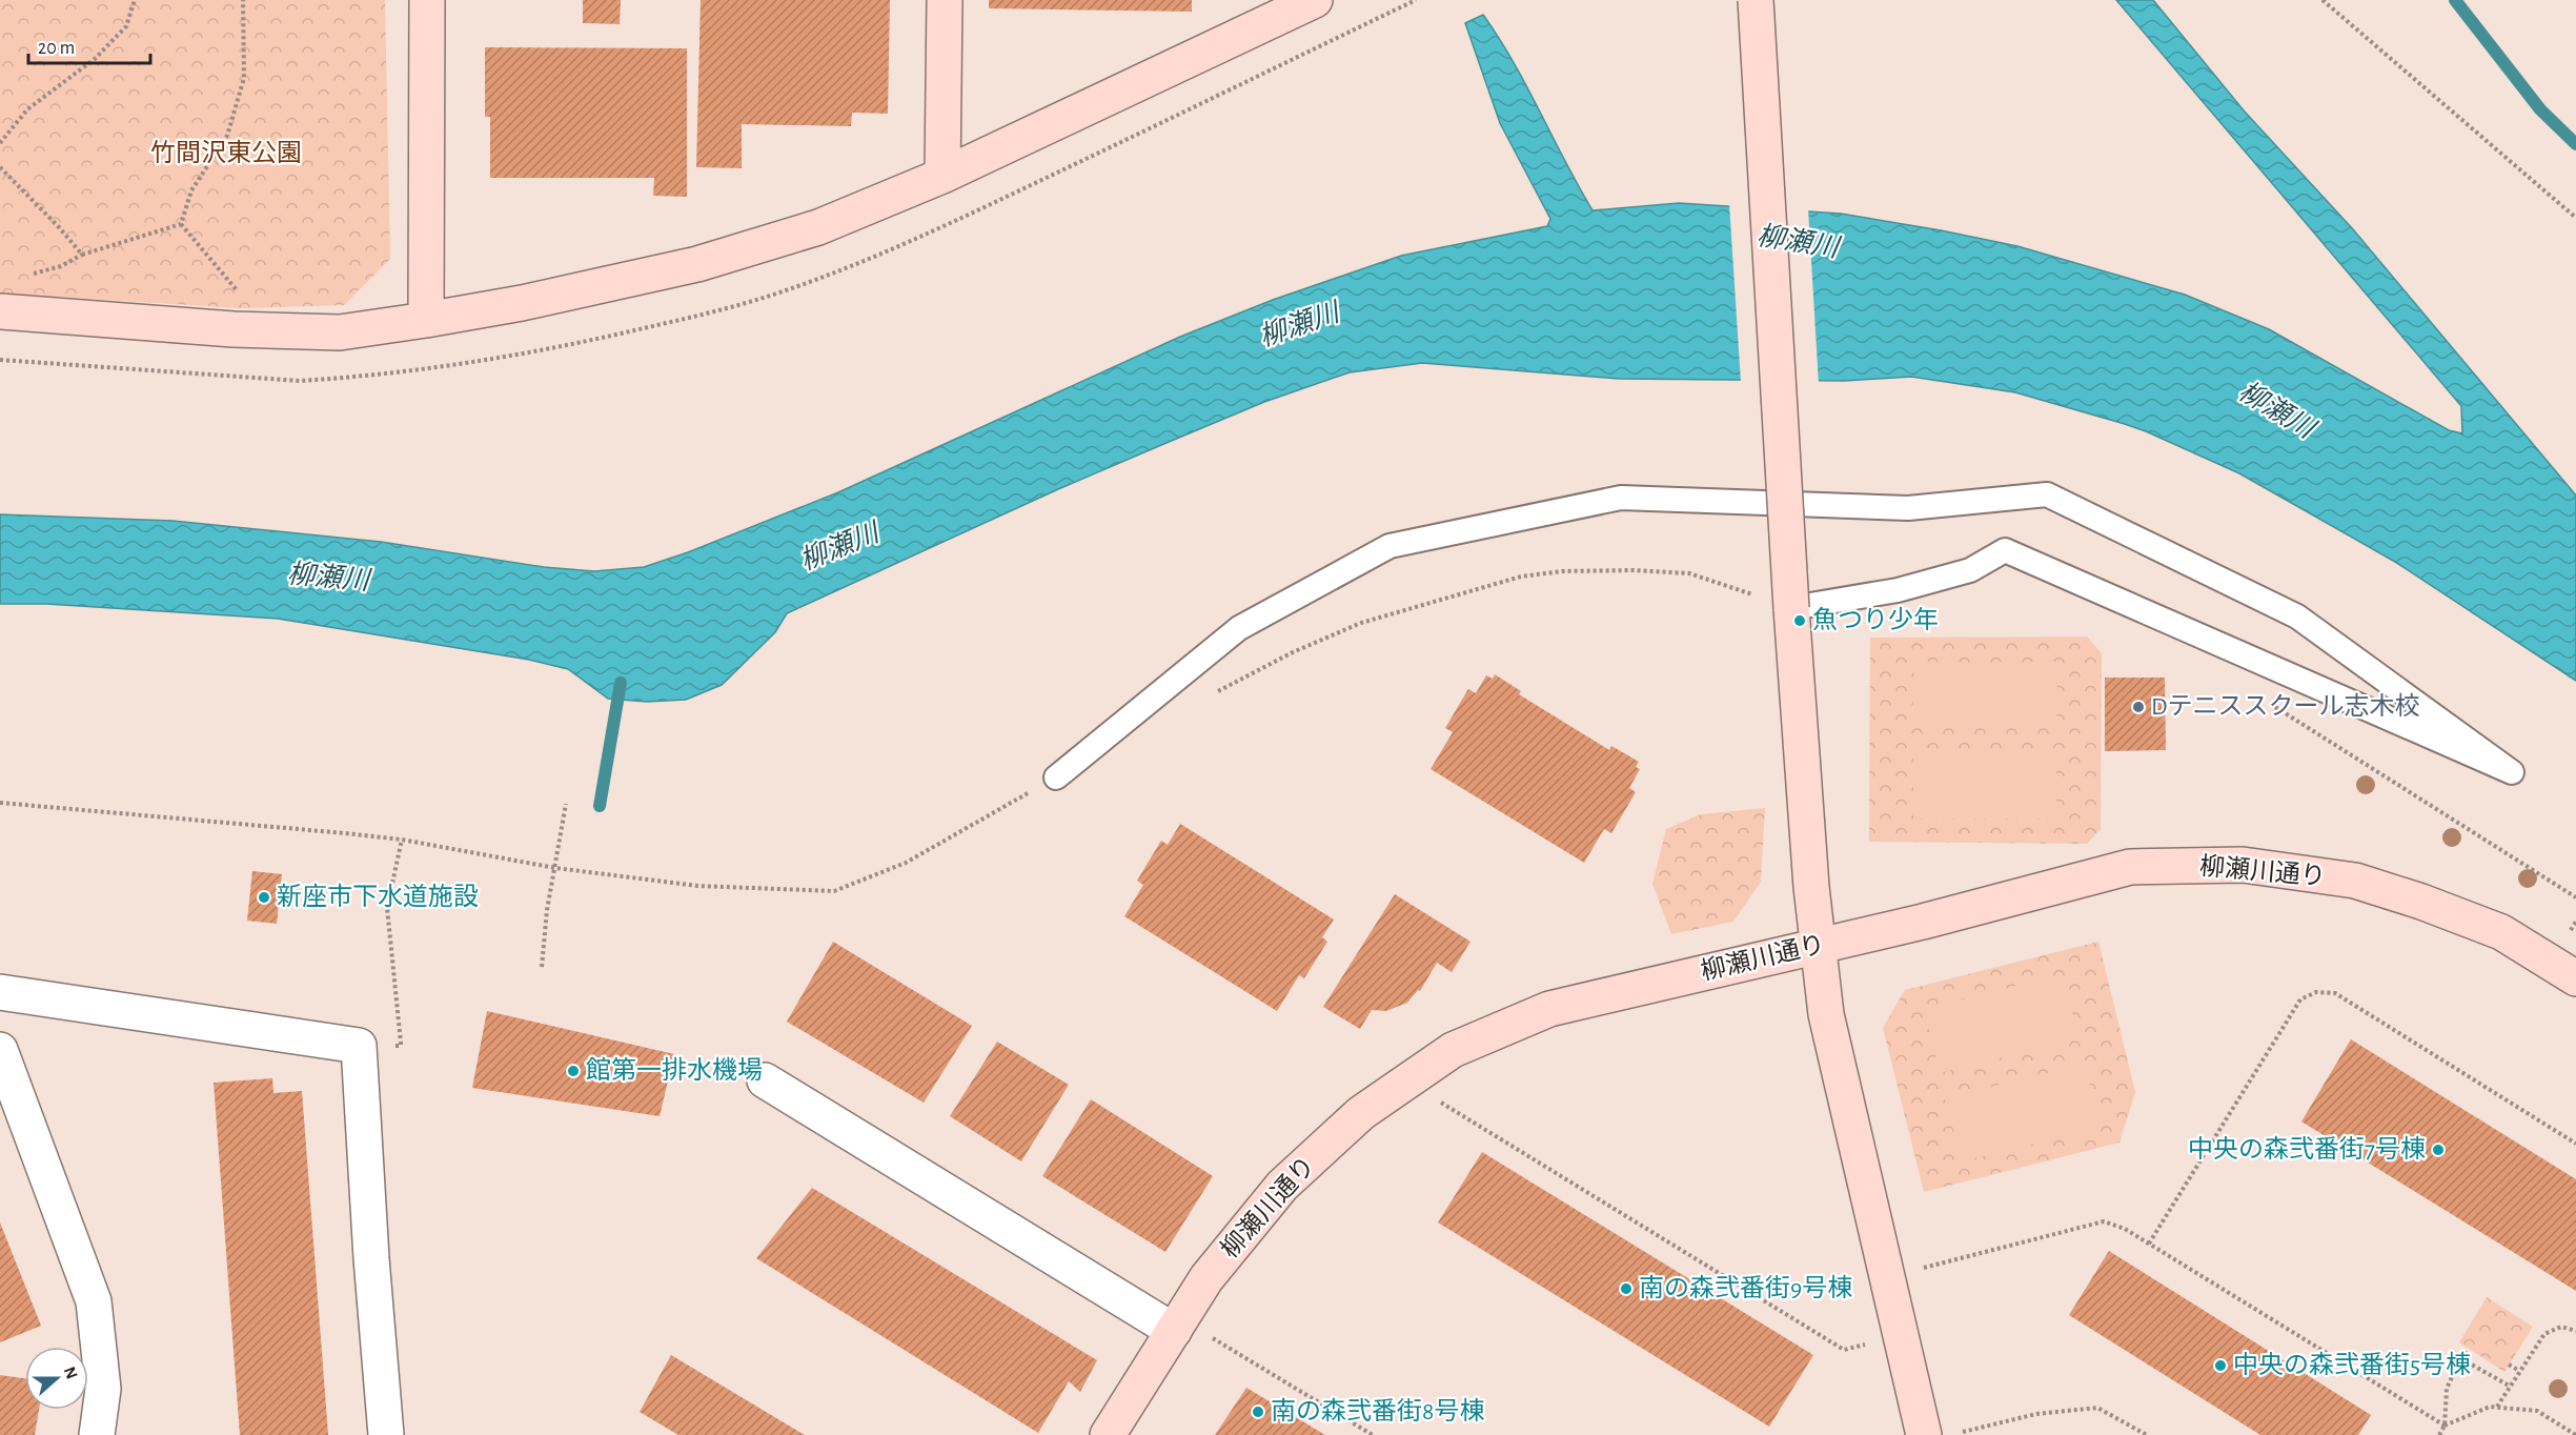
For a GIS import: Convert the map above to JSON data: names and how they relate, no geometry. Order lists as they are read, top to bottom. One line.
{"streets":{"street":["柳瀬川通り"]},"water":["柳瀬川"],"parks":["竹間沢東公園"],"places":["魚つり少年","Dテニススクール志木校","新座市下水道施設","館第一排水機場","中央の森弐番街7号棟","南の森弐番街9号棟","中央の森弐番街5号棟","南の森弐番街8号棟"],"scale_bar":"20 m","north":"right"}
